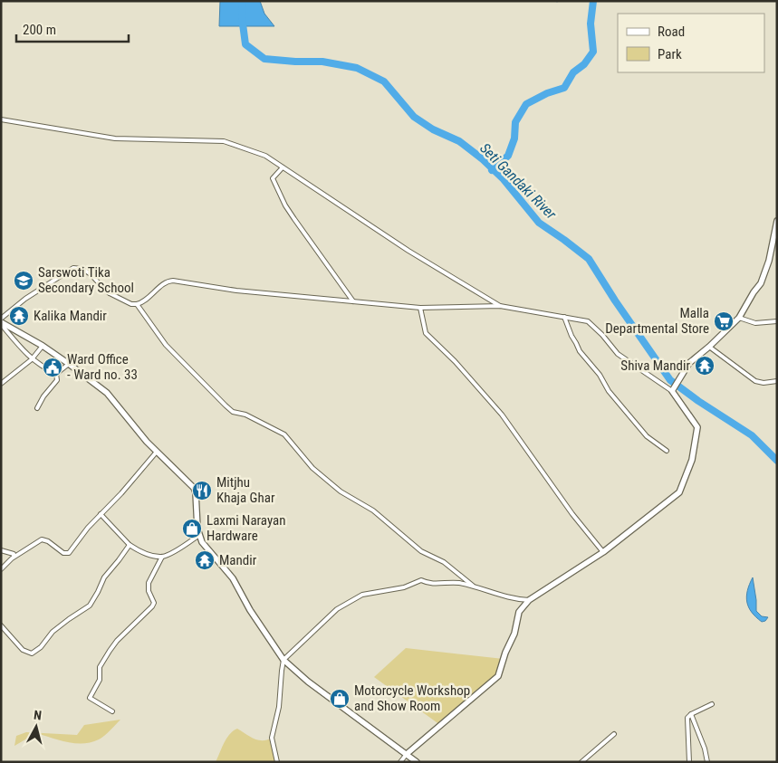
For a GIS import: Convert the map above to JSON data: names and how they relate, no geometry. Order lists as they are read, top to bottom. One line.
{"water":["Seti Gandaki River"],"places":{"school or university":["Sarswoti Tika Secondary School"],"temple":["Kalika Mandir","Shiva Mandir","Mandir"],"supermarket":["Malla Departmental Store"],"public building":["Ward Office - Ward no. 33"],"restaurant":["Mitjhu Khaja Ghar"],"shop":["Laxmi Narayan Hardware","Motorcycle Workshop and Show Room"]},"legend":["Road","Park"],"scale_bar":"200 m","north":"top"}
